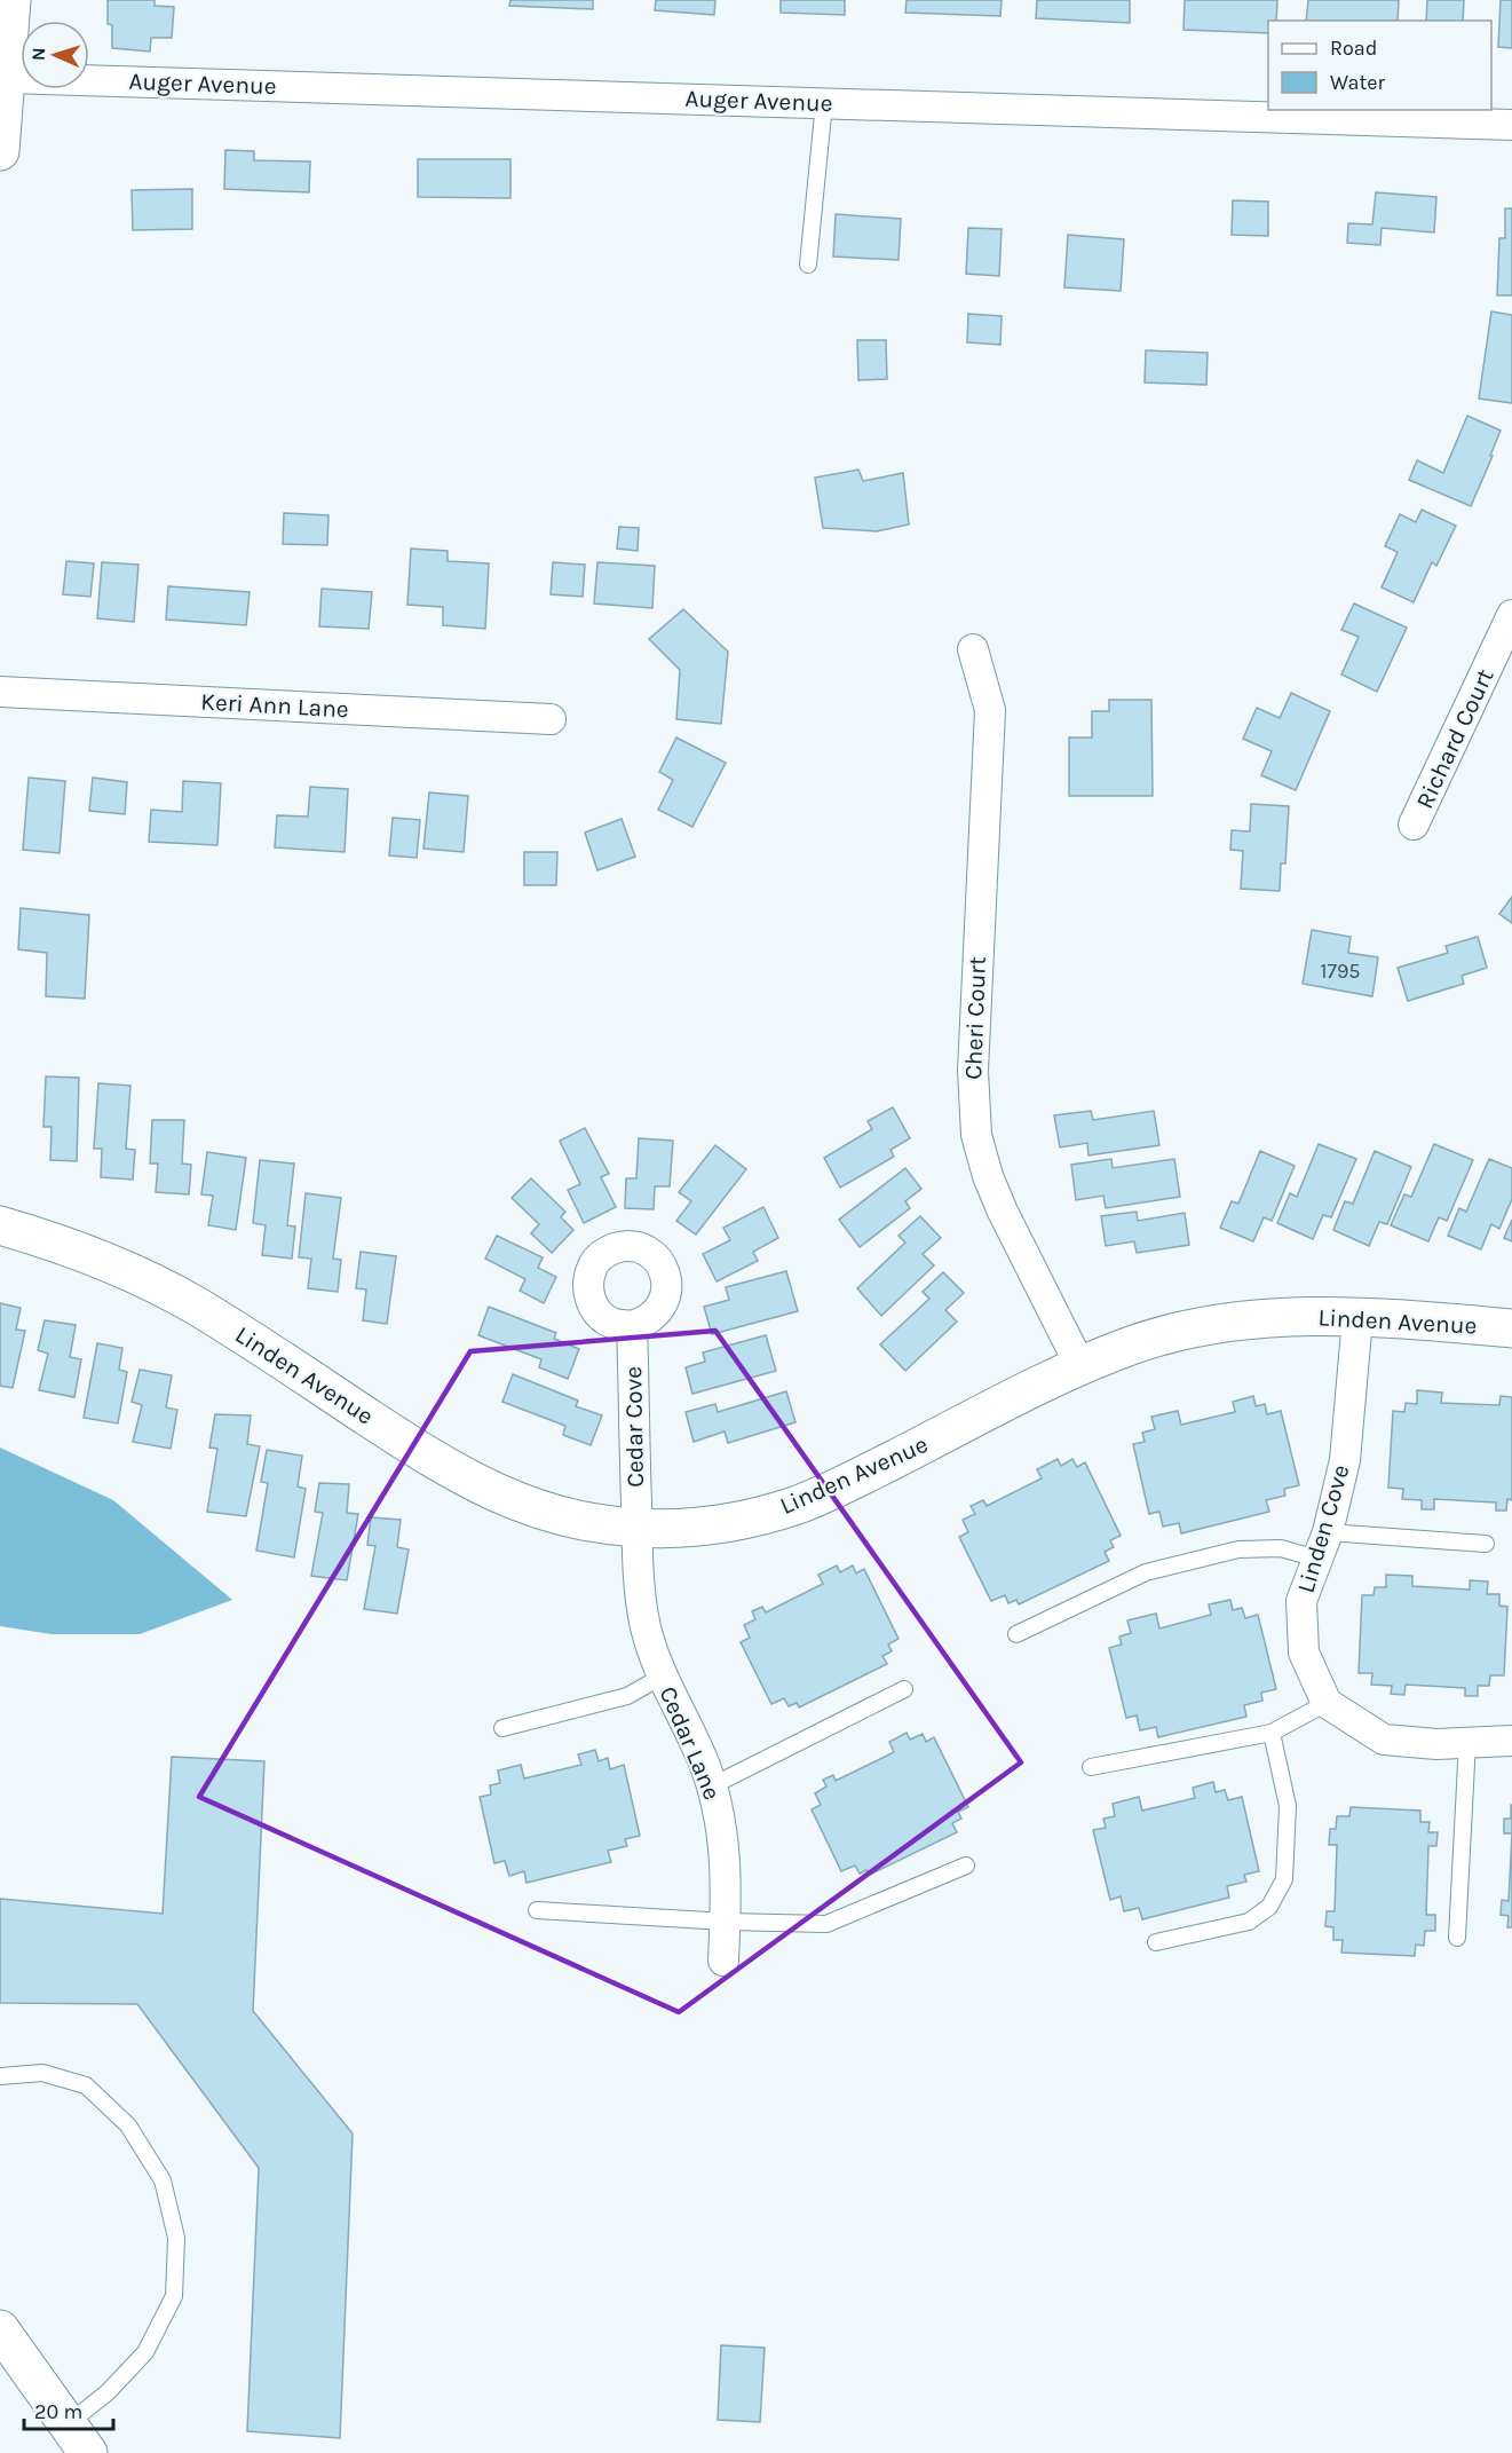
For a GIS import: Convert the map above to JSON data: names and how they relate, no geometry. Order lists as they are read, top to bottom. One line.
{"streets":{"street":["Auger Avenue","Keri Ann Lane","Richard Court","Cheri Court","Linden Avenue","Cedar Cove","Linden Cove","Cedar Lane"]},"crossings":[["Cheri Court","Linden Avenue"],["Linden Avenue","Cedar Cove"],["Linden Avenue","Linden Cove"],["Linden Avenue","Cedar Lane"],["Cedar Cove","Cedar Lane"]],"house_numbers":["1795"],"legend":["Road","Water"],"scale_bar":"20 m","north":"left"}
